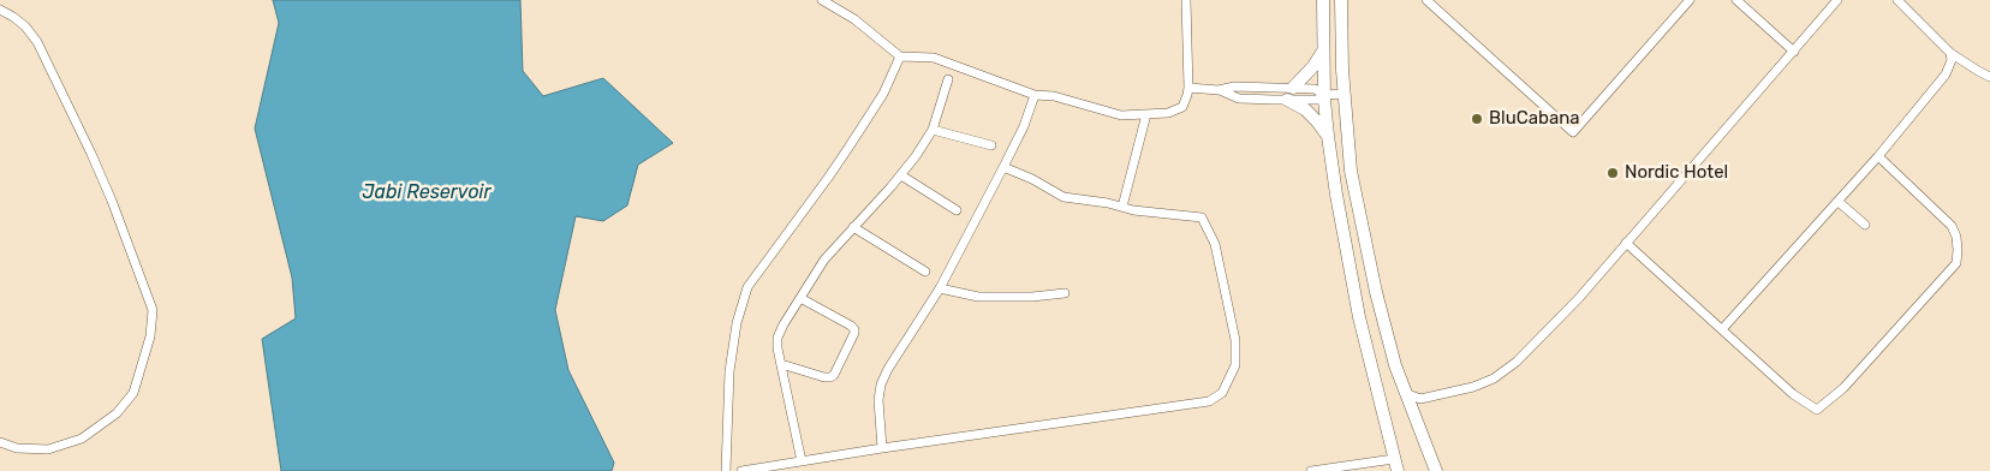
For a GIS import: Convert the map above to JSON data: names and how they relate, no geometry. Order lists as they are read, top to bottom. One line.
{"water":["Jabi Reservoir"],"places":["BluCabana","Nordic Hotel"]}
